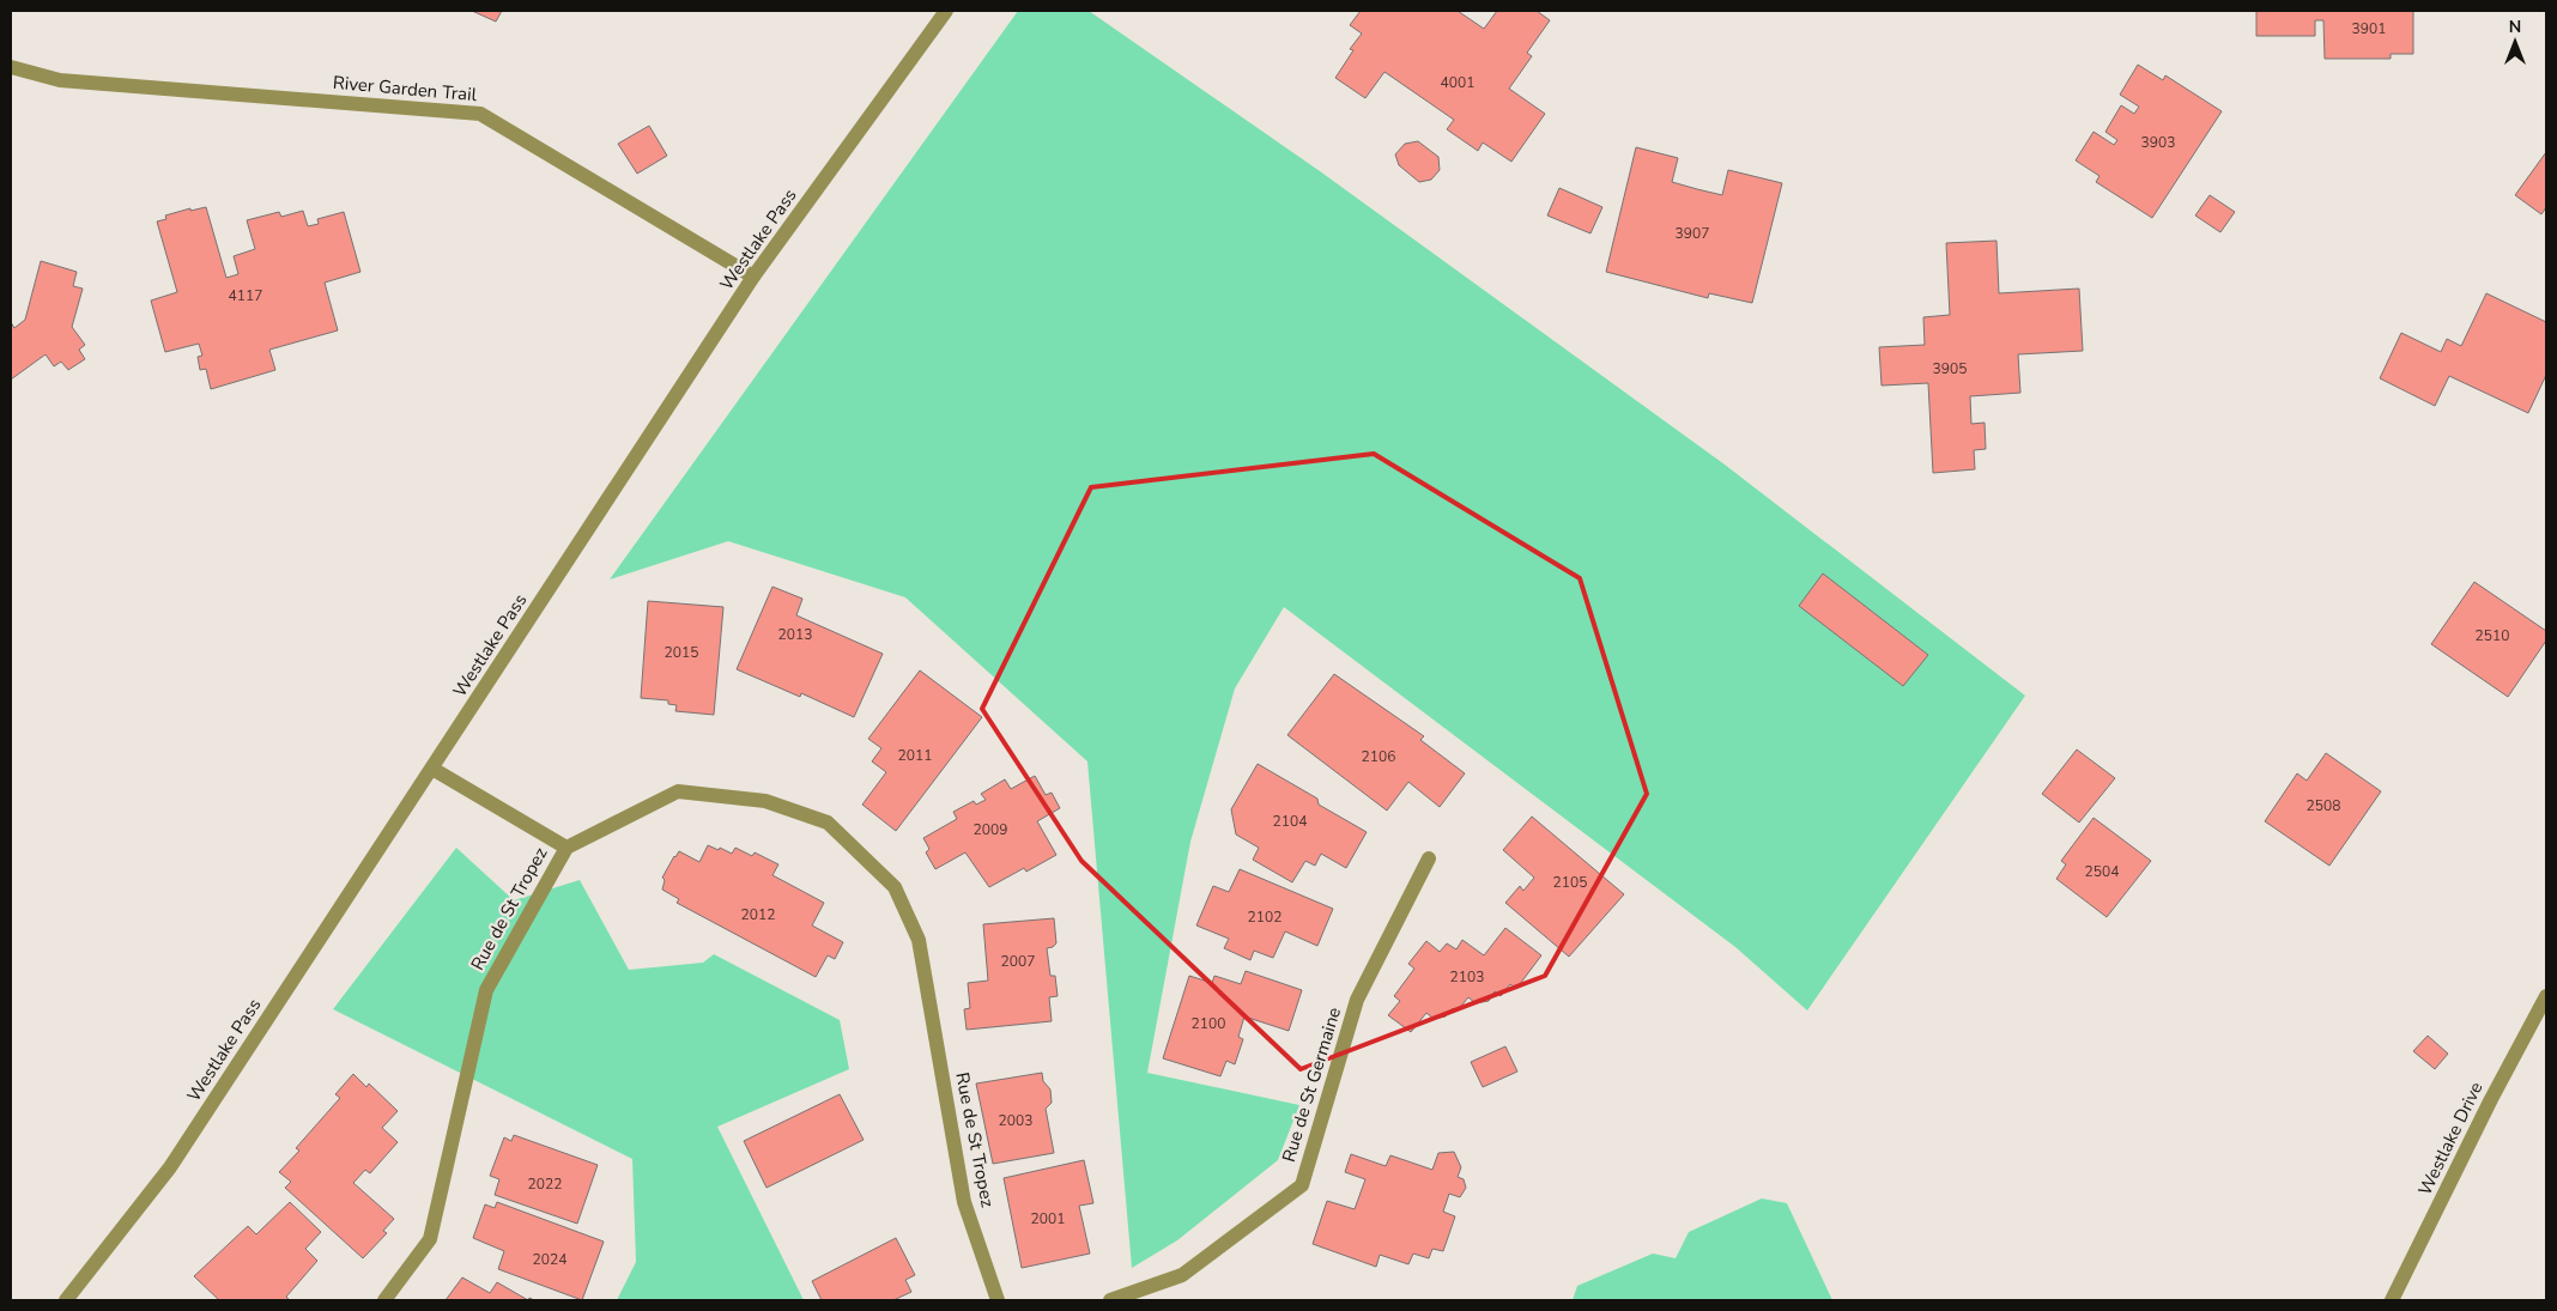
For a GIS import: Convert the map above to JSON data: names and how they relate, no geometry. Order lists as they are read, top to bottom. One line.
{"streets":{"street":["River Garden Trail","Westlake Pass","Rue de St Tropez","Rue de St Germaine","Westlake Drive"]},"crossings":[["River Garden Trail","Westlake Pass"]],"house_numbers":["3901","4001","3903","3907","4117","3905","2013","2510","2015","2011","2106","2508","2104","2009","2504","2105","2012","2102","2007","2103","2100","2003","2022","2001","2024"],"north":"top"}
